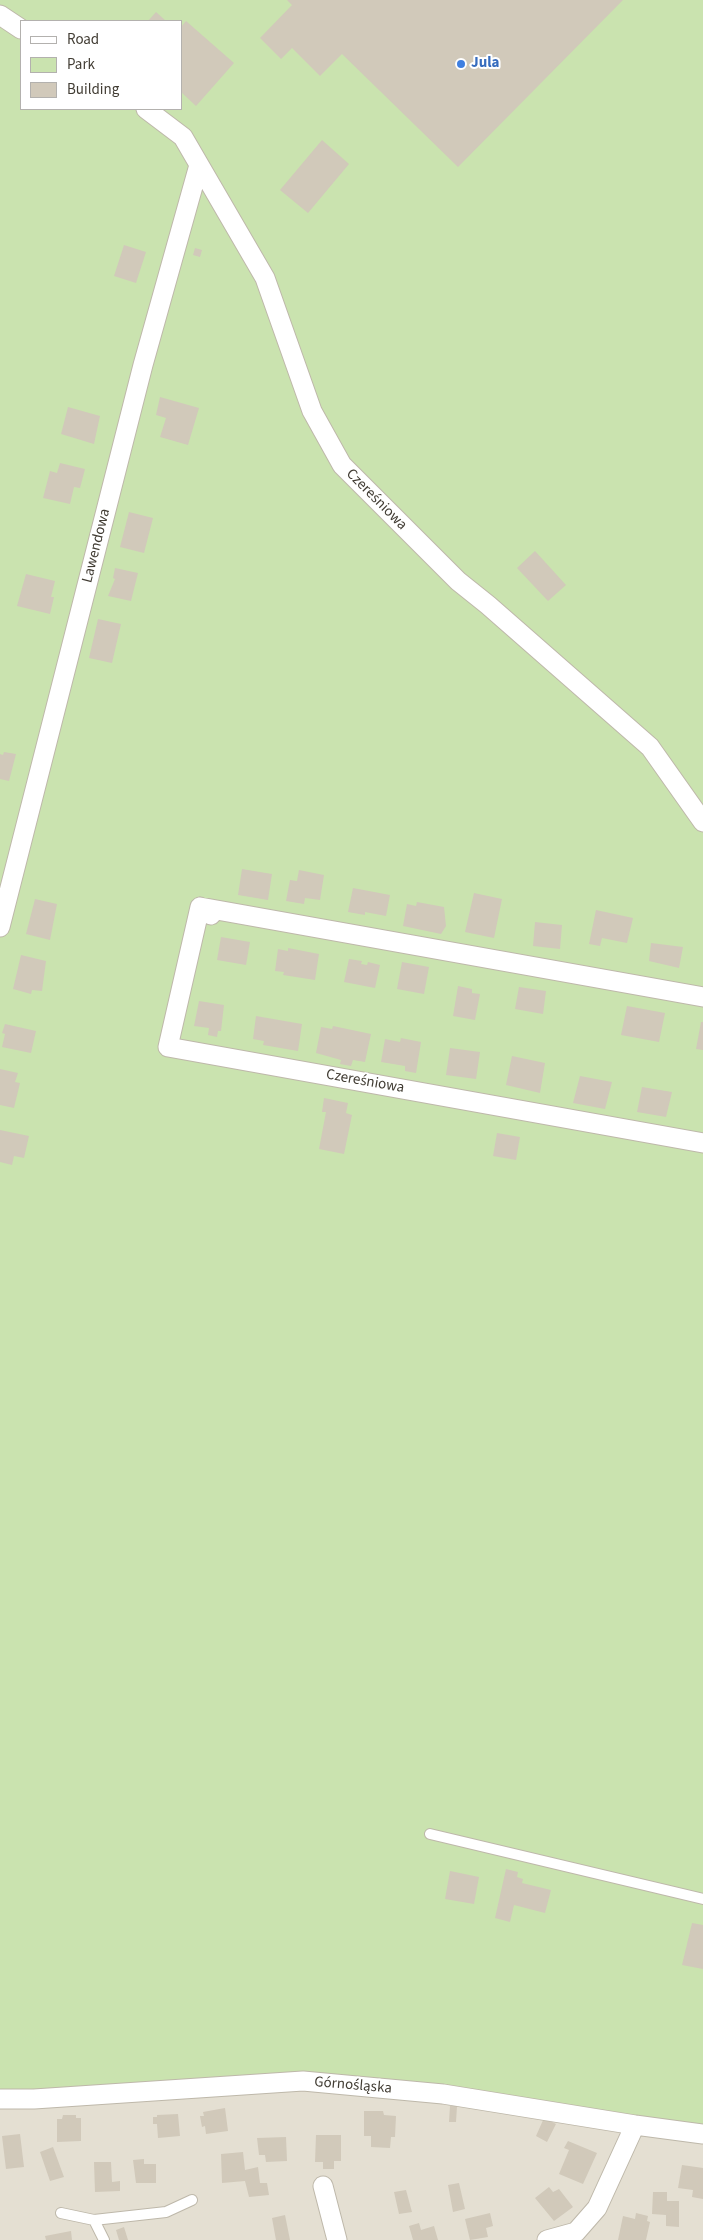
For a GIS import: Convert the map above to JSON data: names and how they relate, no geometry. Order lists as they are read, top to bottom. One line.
{"streets":{"street":["Czereśniowa","Lawendowa","Górnośląska"]},"crossings":[["Czereśniowa","Lawendowa"]],"places":["Jula"],"legend":["Road","Park","Building"]}
